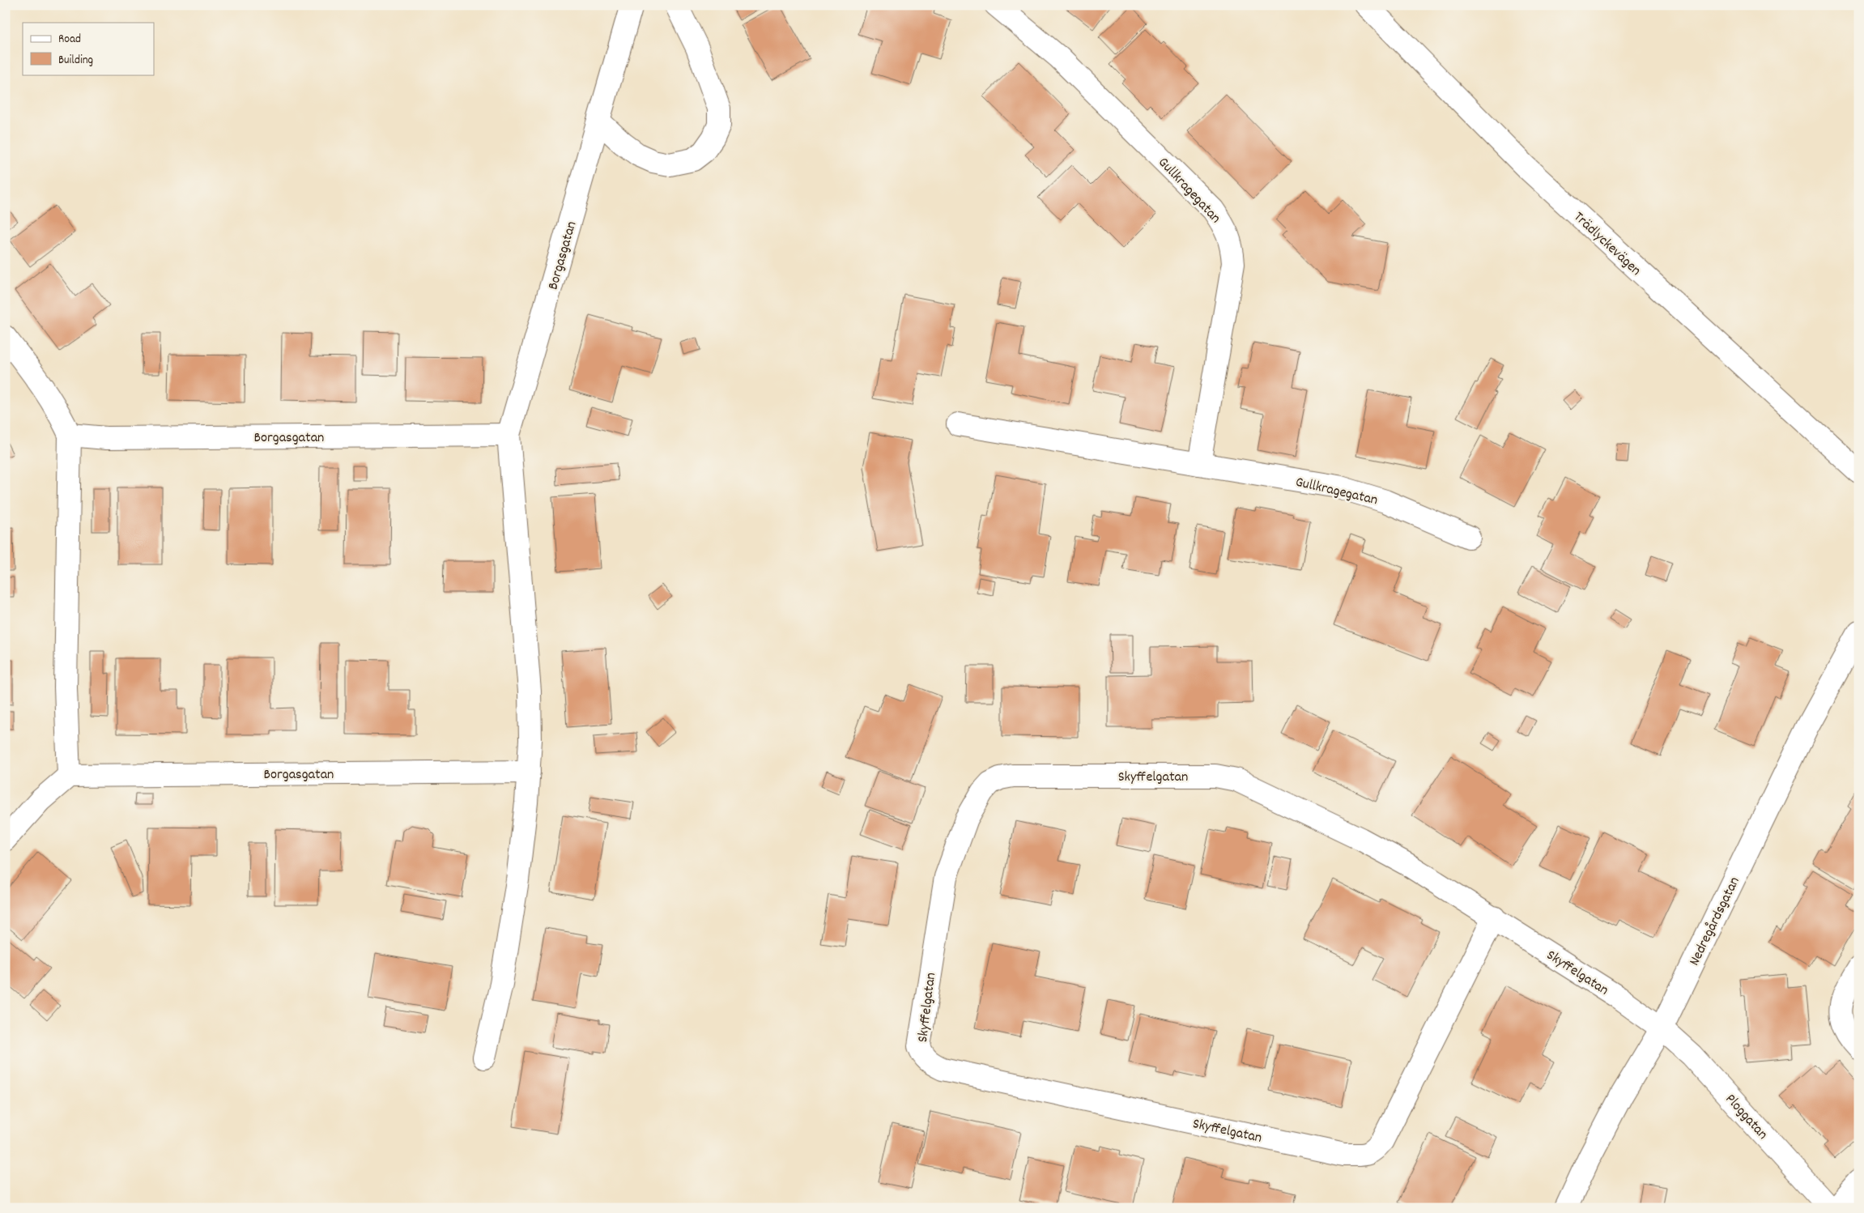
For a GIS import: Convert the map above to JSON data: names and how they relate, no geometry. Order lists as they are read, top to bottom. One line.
{"streets":{"street":["Gullkragegatan","Trädlyckevägen","Borgasgatan","Skyffelgatan","Nedregårdsgatan","Ploggatan"]},"crossings":[["Skyffelgatan","Nedregårdsgatan"],["Skyffelgatan","Ploggatan"],["Nedregårdsgatan","Ploggatan"]],"legend":["Road","Building"]}
